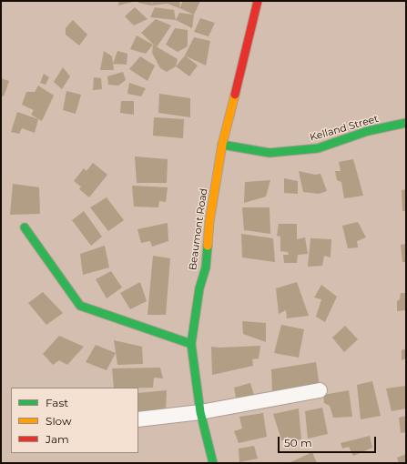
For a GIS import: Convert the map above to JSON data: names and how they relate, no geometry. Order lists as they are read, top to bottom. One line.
{"streets":{"street":["Kelland Street","Beaumont Road"]},"crossings":[["Kelland Street","Beaumont Road"]],"legend":["Fast","Slow","Jam"],"scale_bar":"50 m"}
